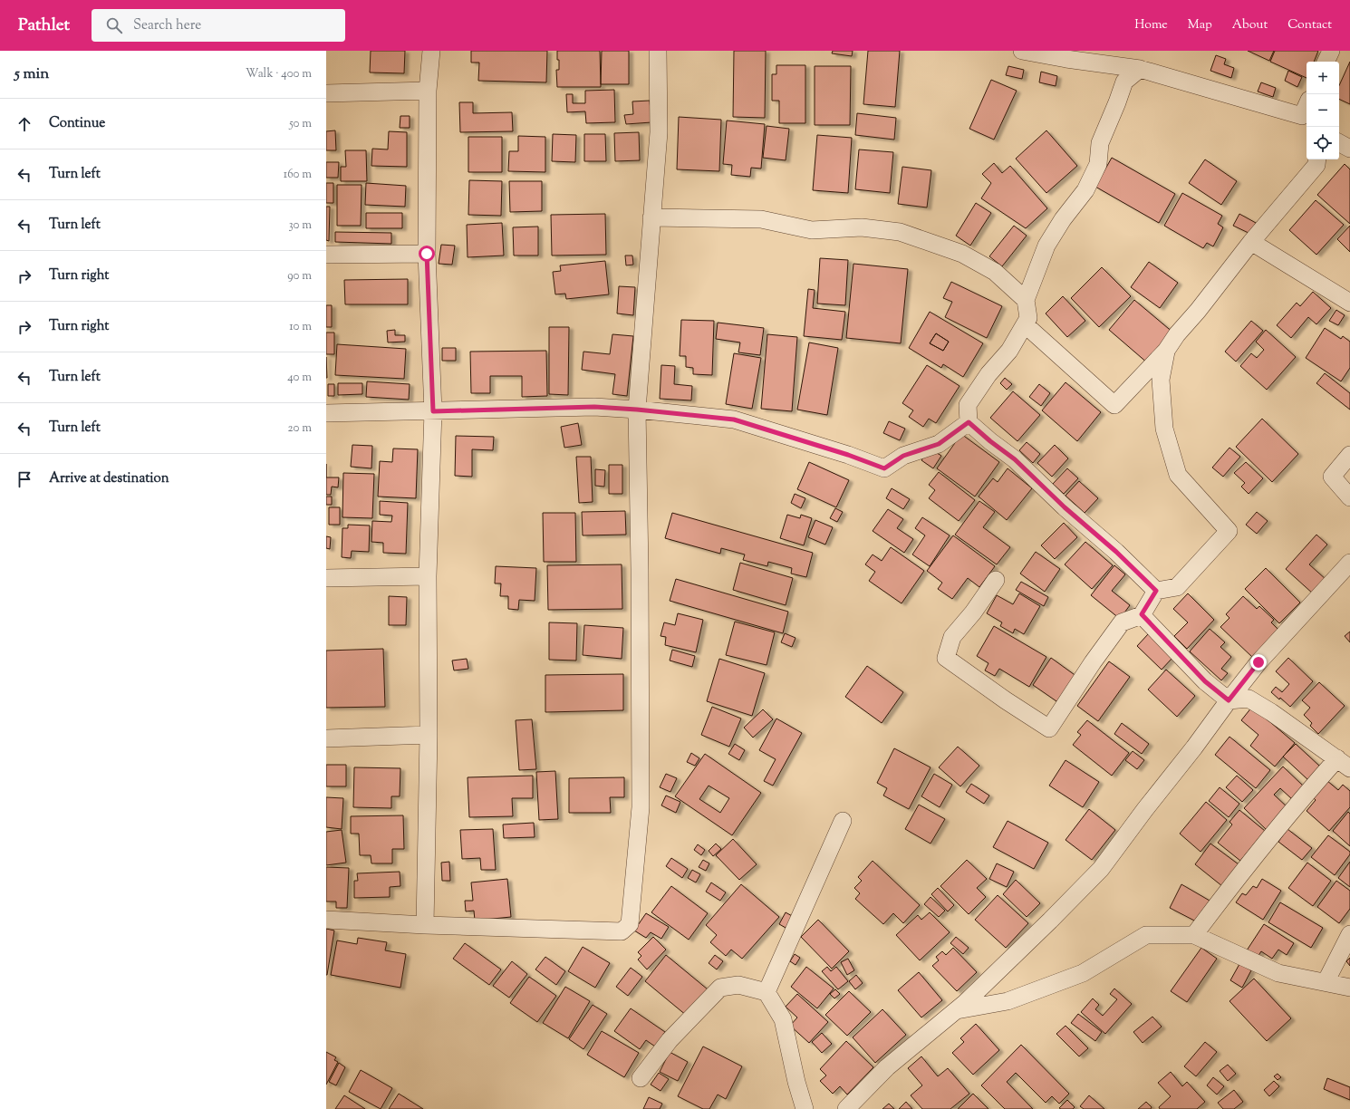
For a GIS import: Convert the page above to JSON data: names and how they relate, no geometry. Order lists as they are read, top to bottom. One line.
{"page":{"header":"Pathlet","search":"Search here","nav":["Home","Map","About","Contact"],"heading":["5 min","Walk · 400 m"],"map_buttons":["+","−"],"list":[["Continue","50 m"],["Turn left","160 m"],["Turn left","30 m"],["Turn right","90 m"],["Turn right","10 m"],["Turn left","40 m"],["Turn left","20 m"],"Arrive at destination"]}}
